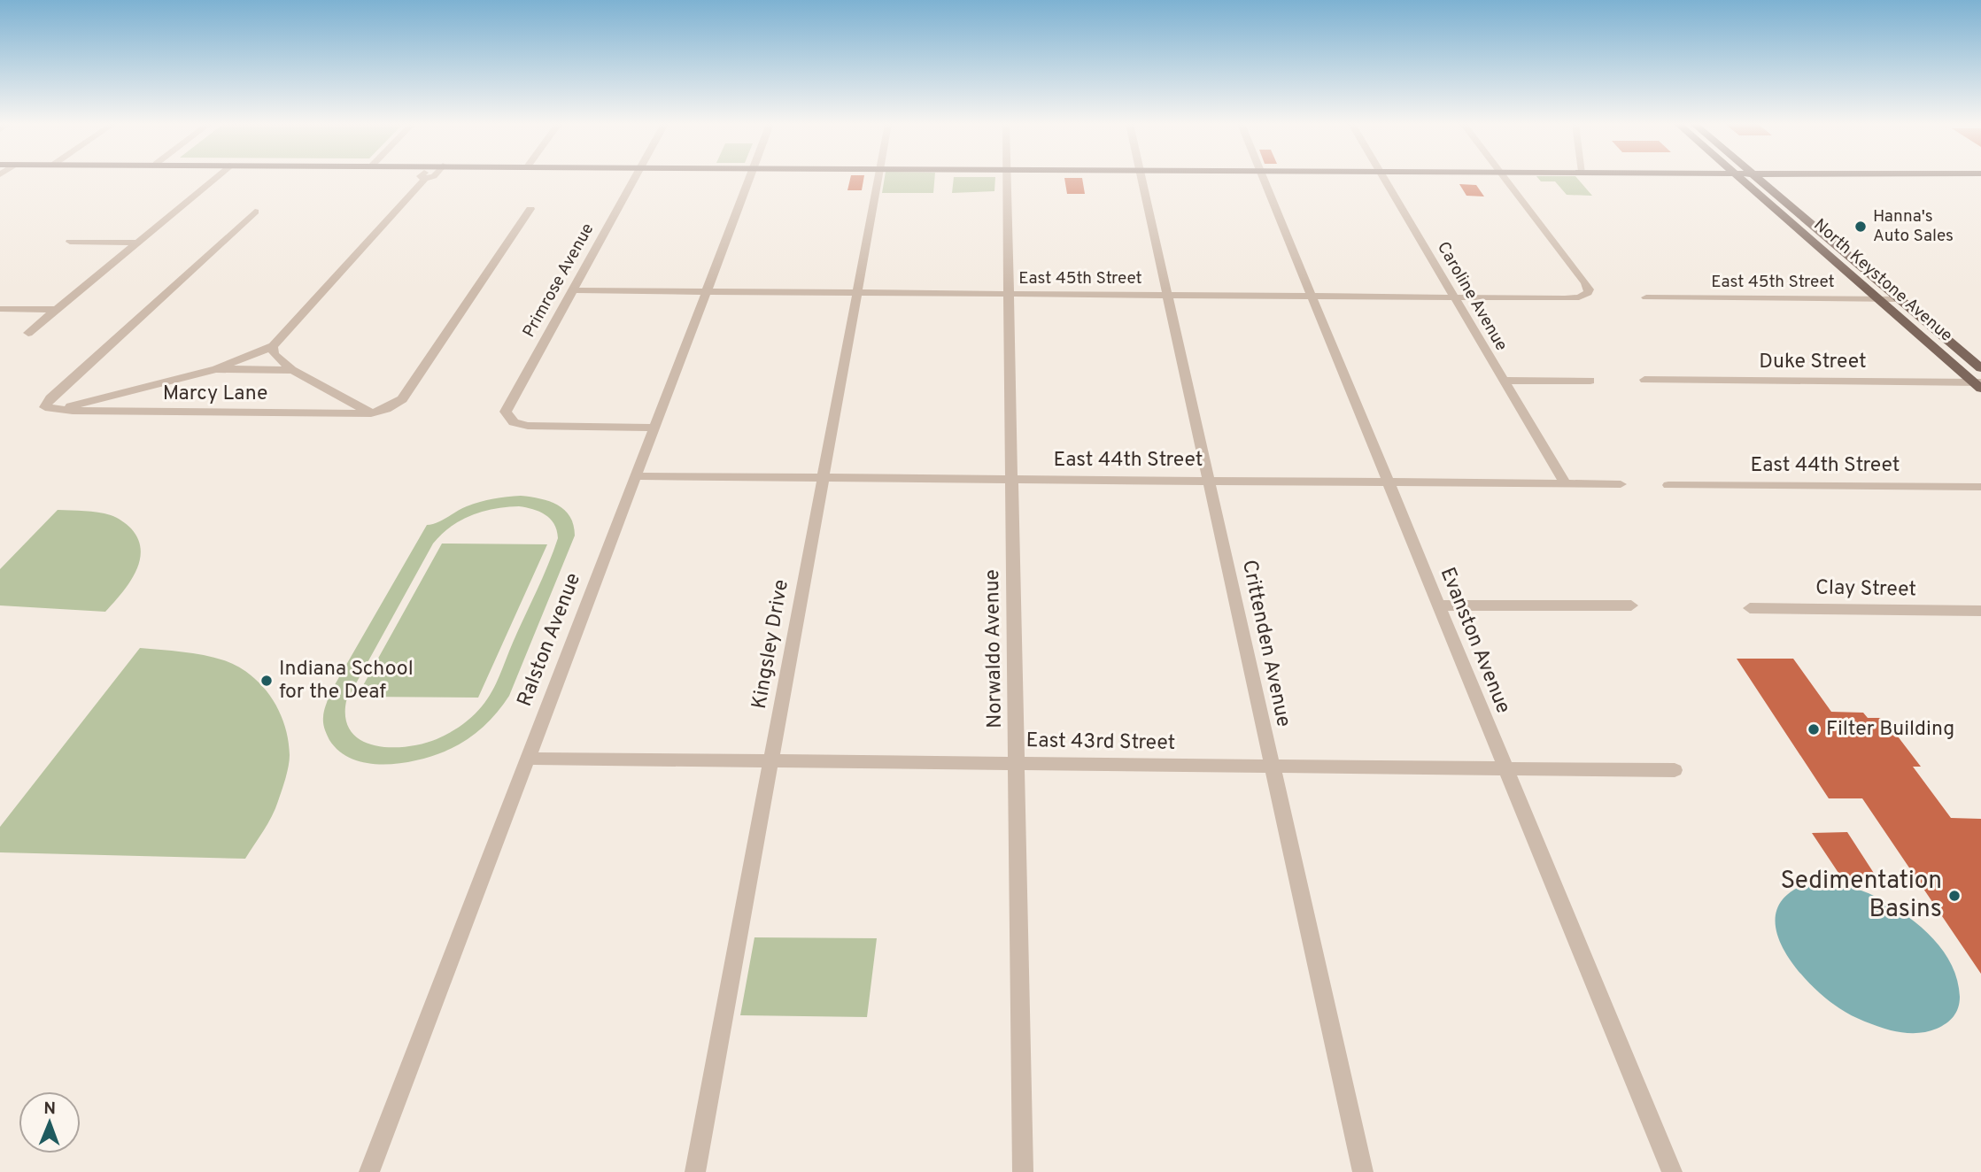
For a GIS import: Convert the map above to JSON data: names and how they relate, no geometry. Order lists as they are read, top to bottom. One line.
{"streets":{"main road":["North Keystone Avenue"],"street":["East 45th Street","Primrose Avenue","Caroline Avenue","Duke Street","Marcy Lane","East 44th Street","Clay Street","Ralston Avenue","Evanston Avenue","Crittenden Avenue","Kingsley Drive","Norwaldo Avenue","East 43rd Street"]},"crossings":[["East 45th Street","Primrose Avenue"],["East 45th Street","North Keystone Avenue"],["East 45th Street","Caroline Avenue"],["East 45th Street","Ralston Avenue"],["East 45th Street","Evanston Avenue"],["East 45th Street","Crittenden Avenue"],["East 45th Street","Kingsley Drive"],["East 45th Street","Norwaldo Avenue"],["Primrose Avenue","Ralston Avenue"],["North Keystone Avenue","Duke Street"],["Caroline Avenue","East 44th Street"],["East 44th Street","Ralston Avenue"],["East 44th Street","Evanston Avenue"],["East 44th Street","Crittenden Avenue"],["East 44th Street","Kingsley Drive"],["East 44th Street","Norwaldo Avenue"],["Ralston Avenue","East 43rd Street"],["Evanston Avenue","East 43rd Street"],["Crittenden Avenue","East 43rd Street"],["Kingsley Drive","East 43rd Street"],["Norwaldo Avenue","East 43rd Street"]],"places":["Hanna's Auto Sales","Indiana School for the Deaf","Filter Building","Sedimentation Basins"],"north":"top"}
